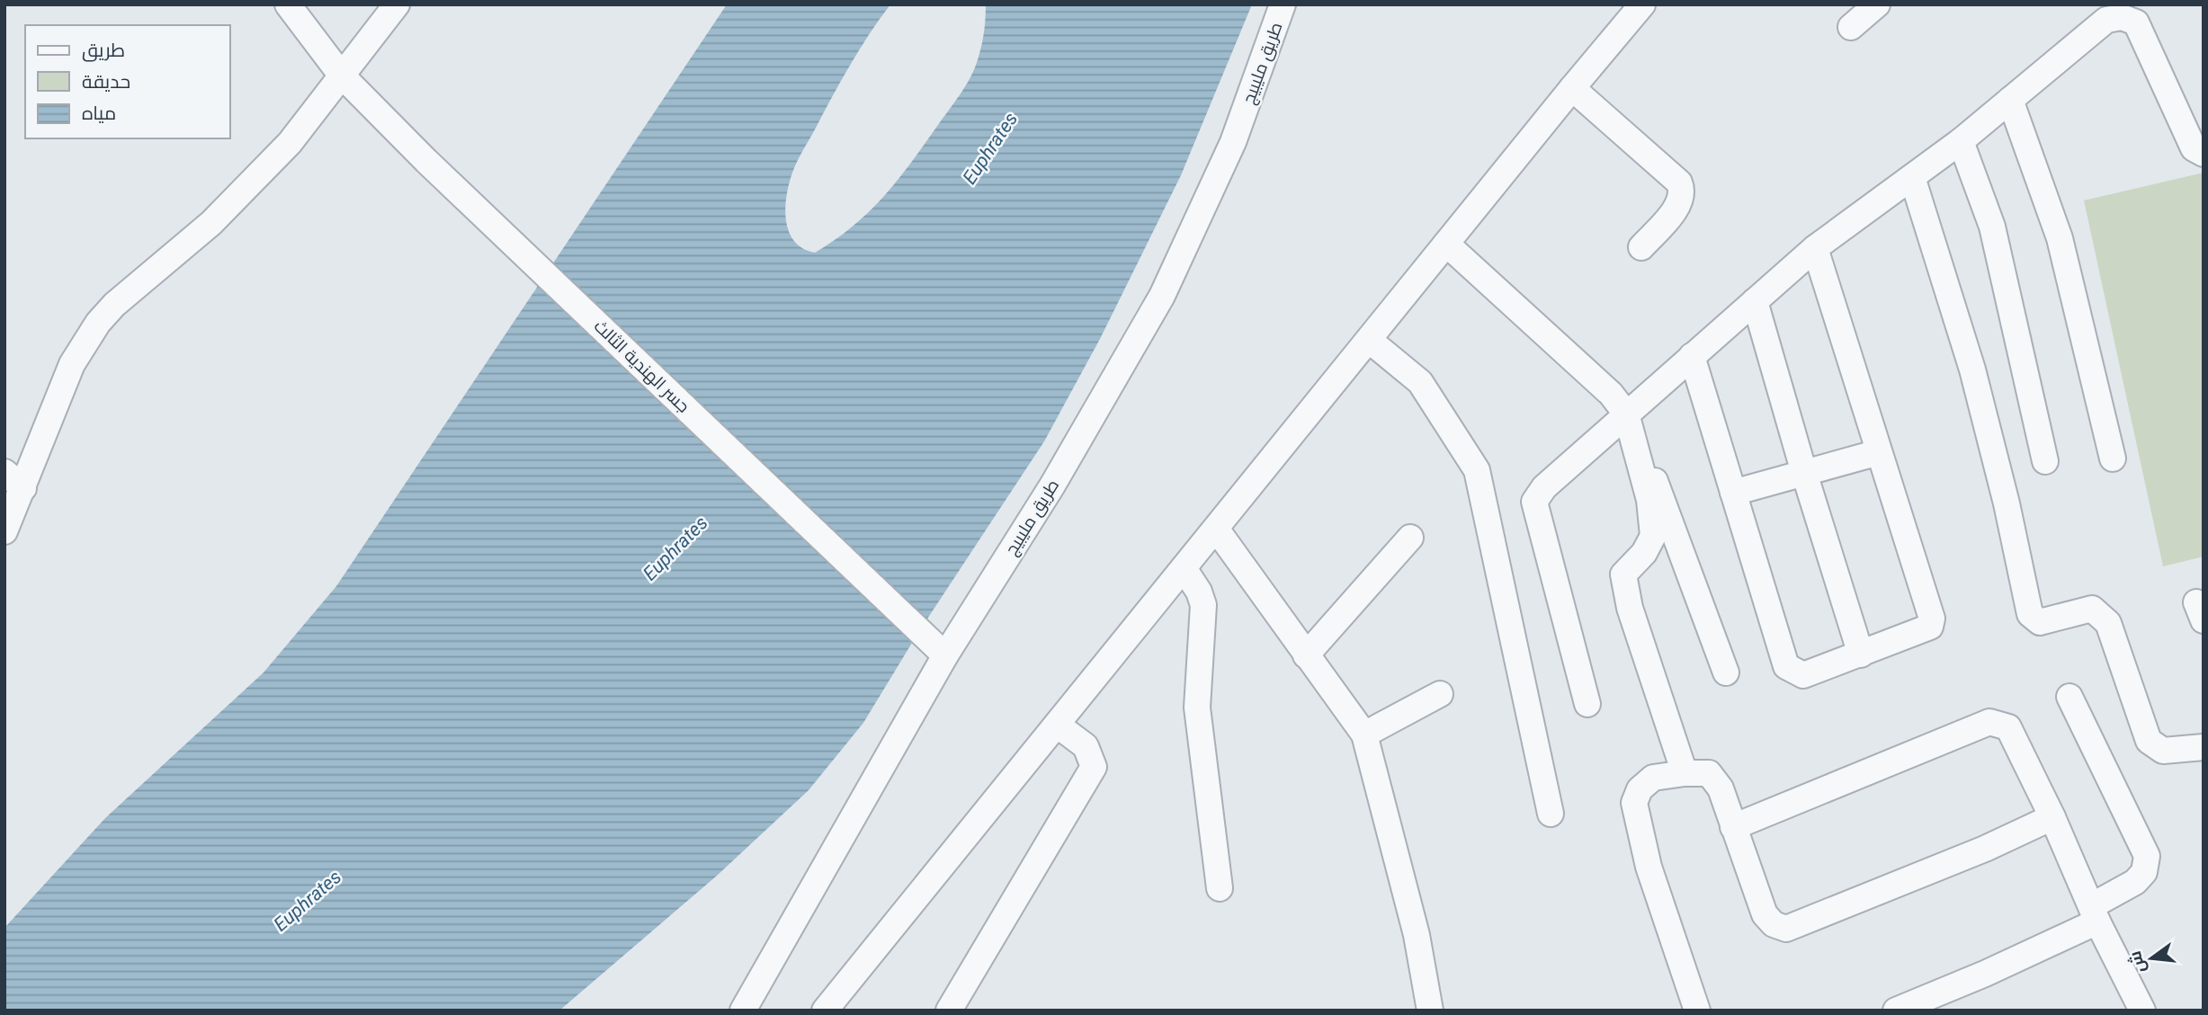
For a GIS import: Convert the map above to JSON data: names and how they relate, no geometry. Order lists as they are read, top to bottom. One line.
{"streets":{"street":["طريق مليبيج","جسر الهندية الثالث"]},"crossings":[["طريق مليبيج","جسر الهندية الثالث"]],"water":["Euphrates"],"legend":["طريق","حديقة","مياه"],"north":"left"}
